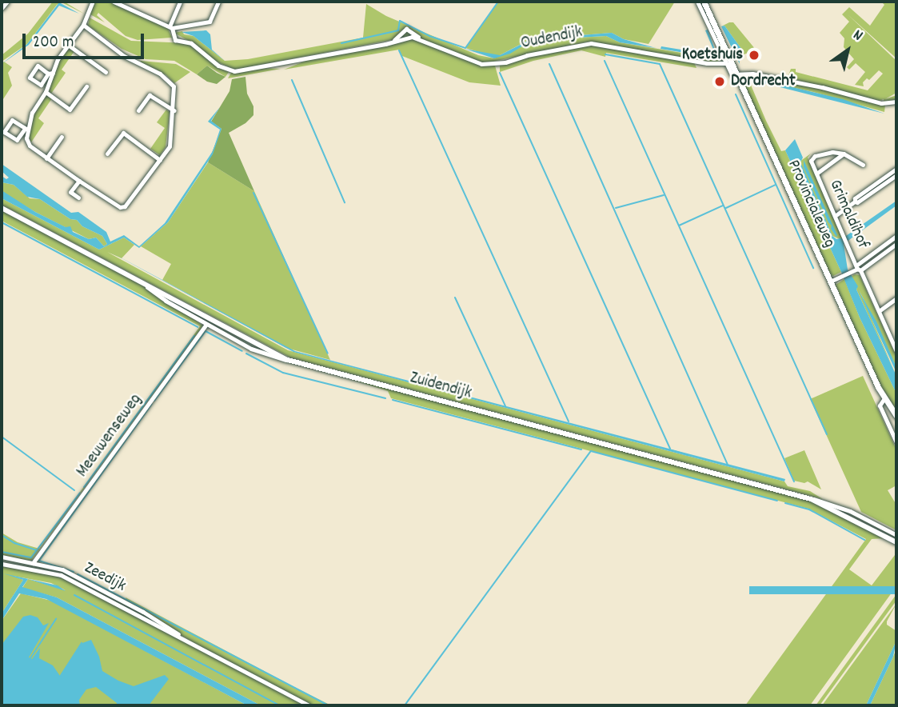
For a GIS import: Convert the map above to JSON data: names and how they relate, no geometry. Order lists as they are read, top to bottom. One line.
{"streets":{"main road":["Provincialeweg"],"street":["Oudendijk","Grimaldihof","Zuidendijk","Meeuwenseweg","Zeedijk"]},"crossings":[["Meeuwenseweg","Zeedijk"]],"places":["Koetshuis","Dordrecht"],"scale_bar":"200 m","north":"top right"}
